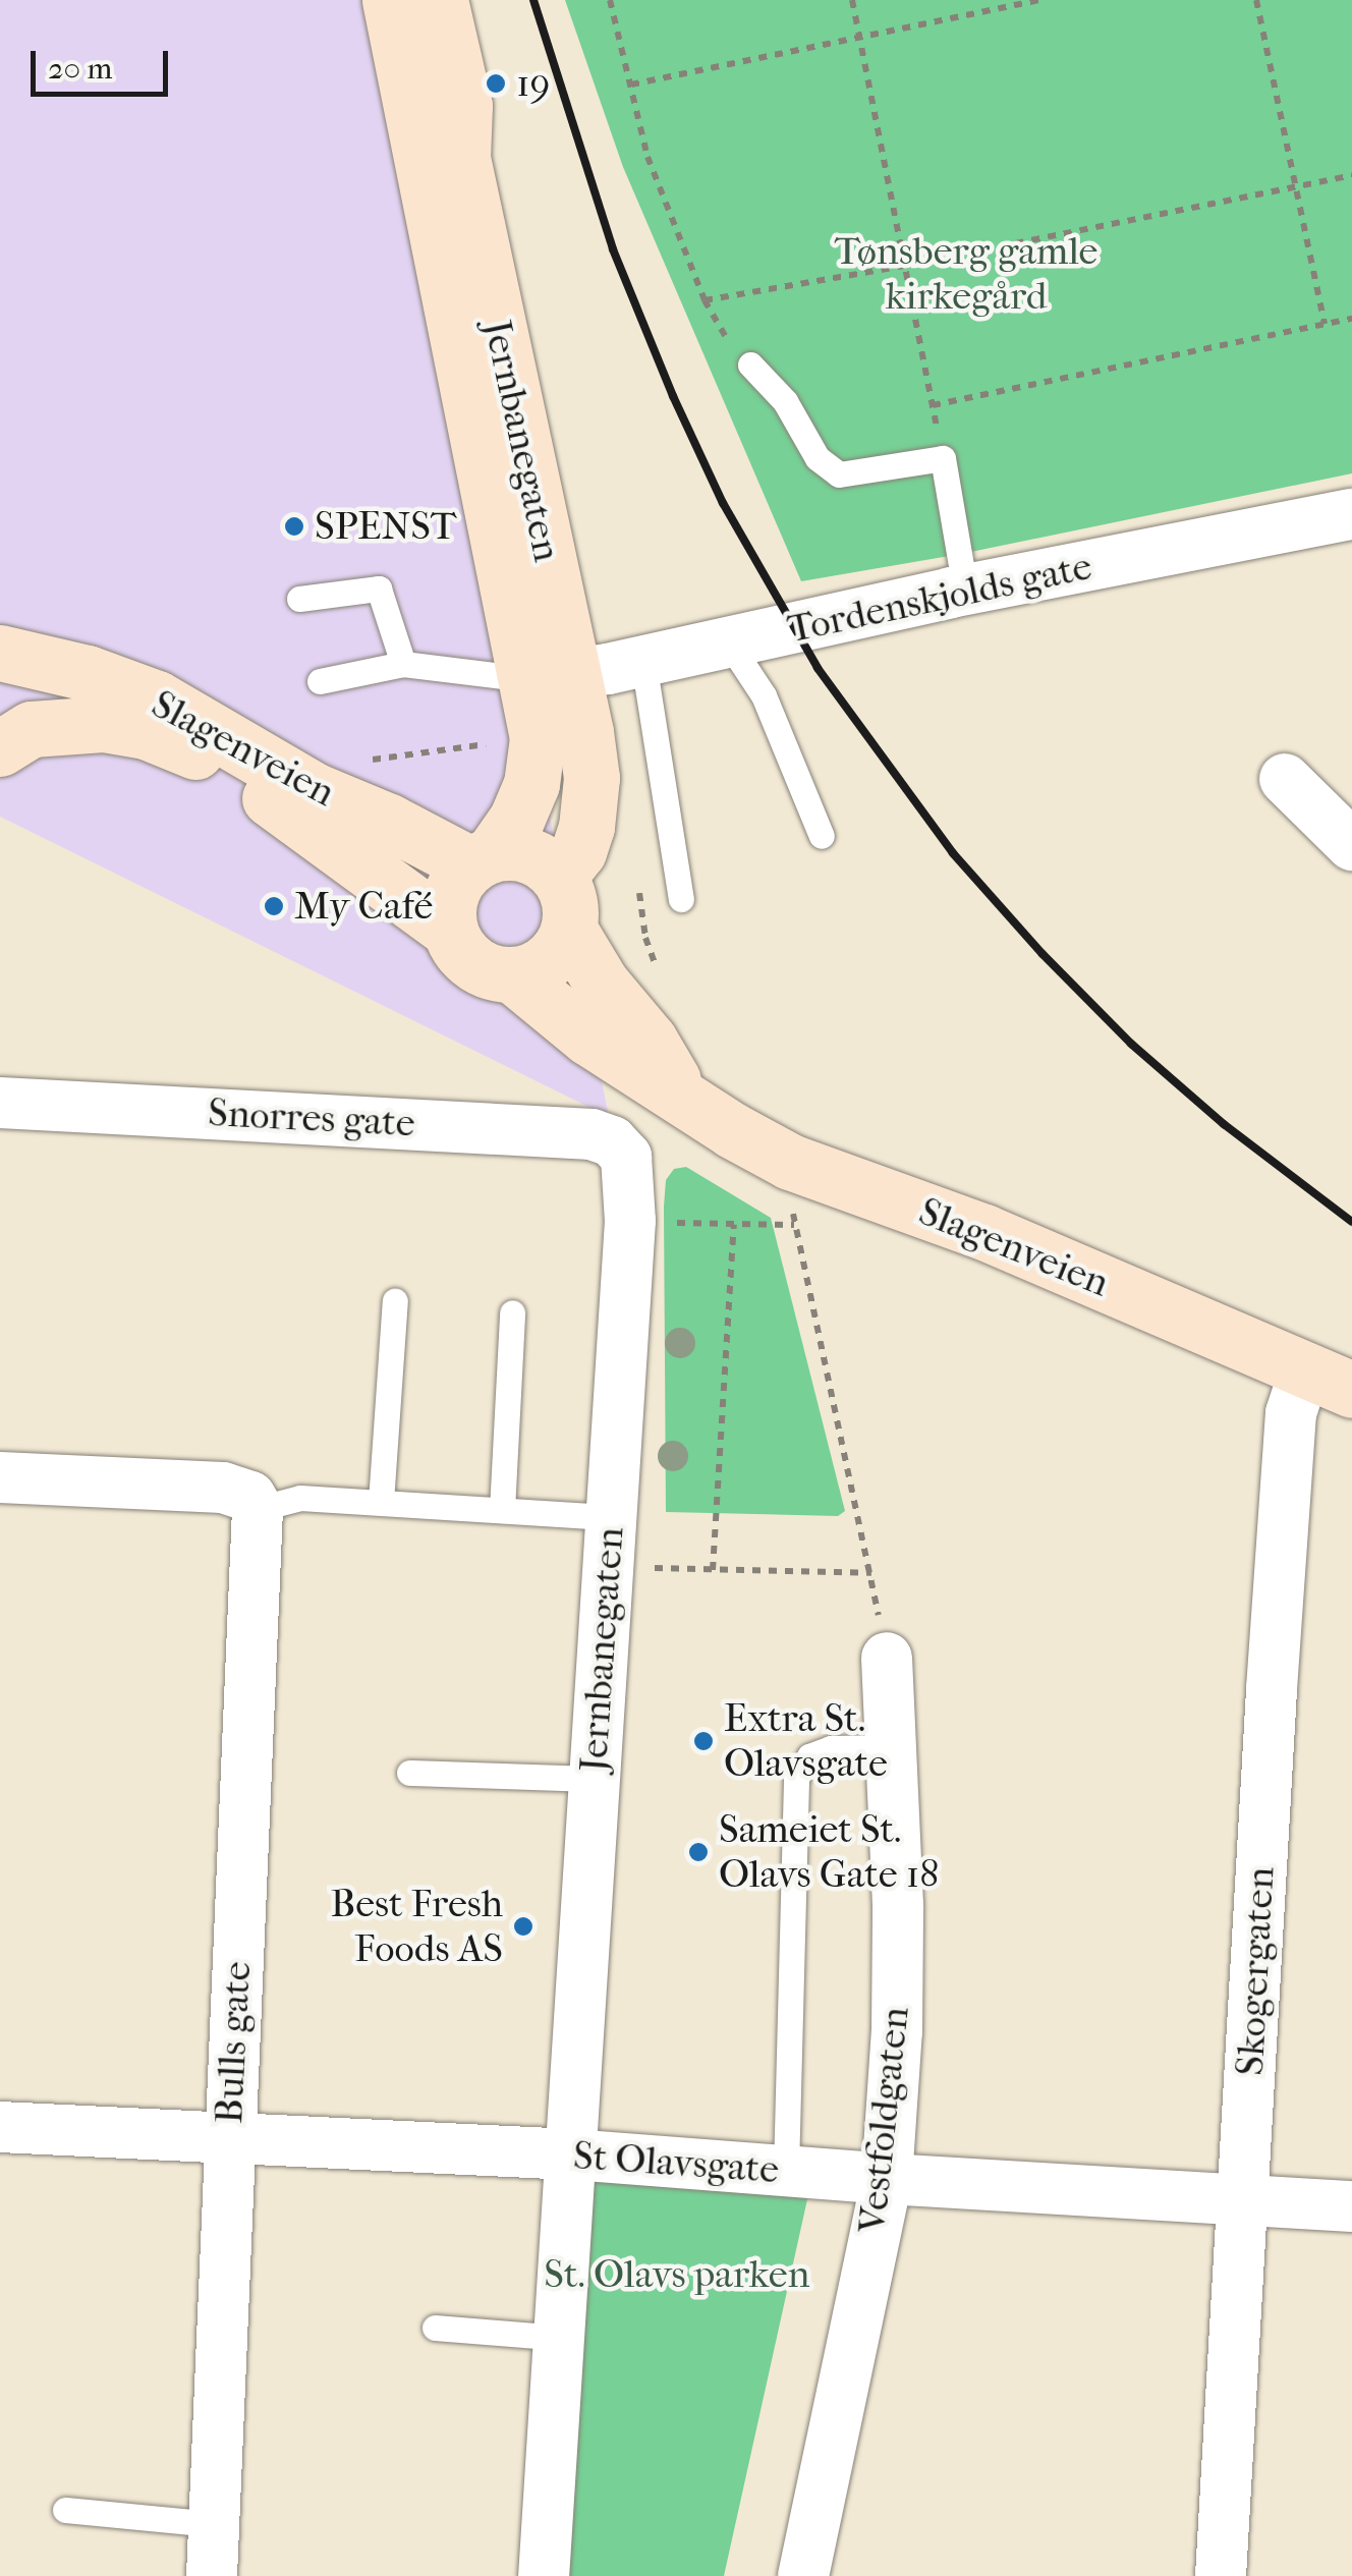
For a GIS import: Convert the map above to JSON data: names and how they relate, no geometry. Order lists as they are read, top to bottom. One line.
{"streets":{"main road":["Jernbanegaten","Slagenveien"],"street":["Tordenskjolds gate","Snorres gate","Skogergaten","Bulls gate","Vestfoldgaten","St Olavsgate"]},"crossings":[["Jernbanegaten","Tordenskjolds gate"],["Jernbanegaten","Slagenveien"],["Jernbanegaten","Snorres gate"],["Jernbanegaten","St Olavsgate"],["Slagenveien","Skogergaten"],["Skogergaten","St Olavsgate"],["Bulls gate","St Olavsgate"],["Vestfoldgaten","St Olavsgate"]],"parks":["Tønsberg gamle kirkegård","St. Olavs parken"],"places":["19","SPENST","My Café","Extra St. Olavsgate","Sameiet St. Olavs Gate 18","Best Fresh Foods AS"],"scale_bar":"20 m"}
